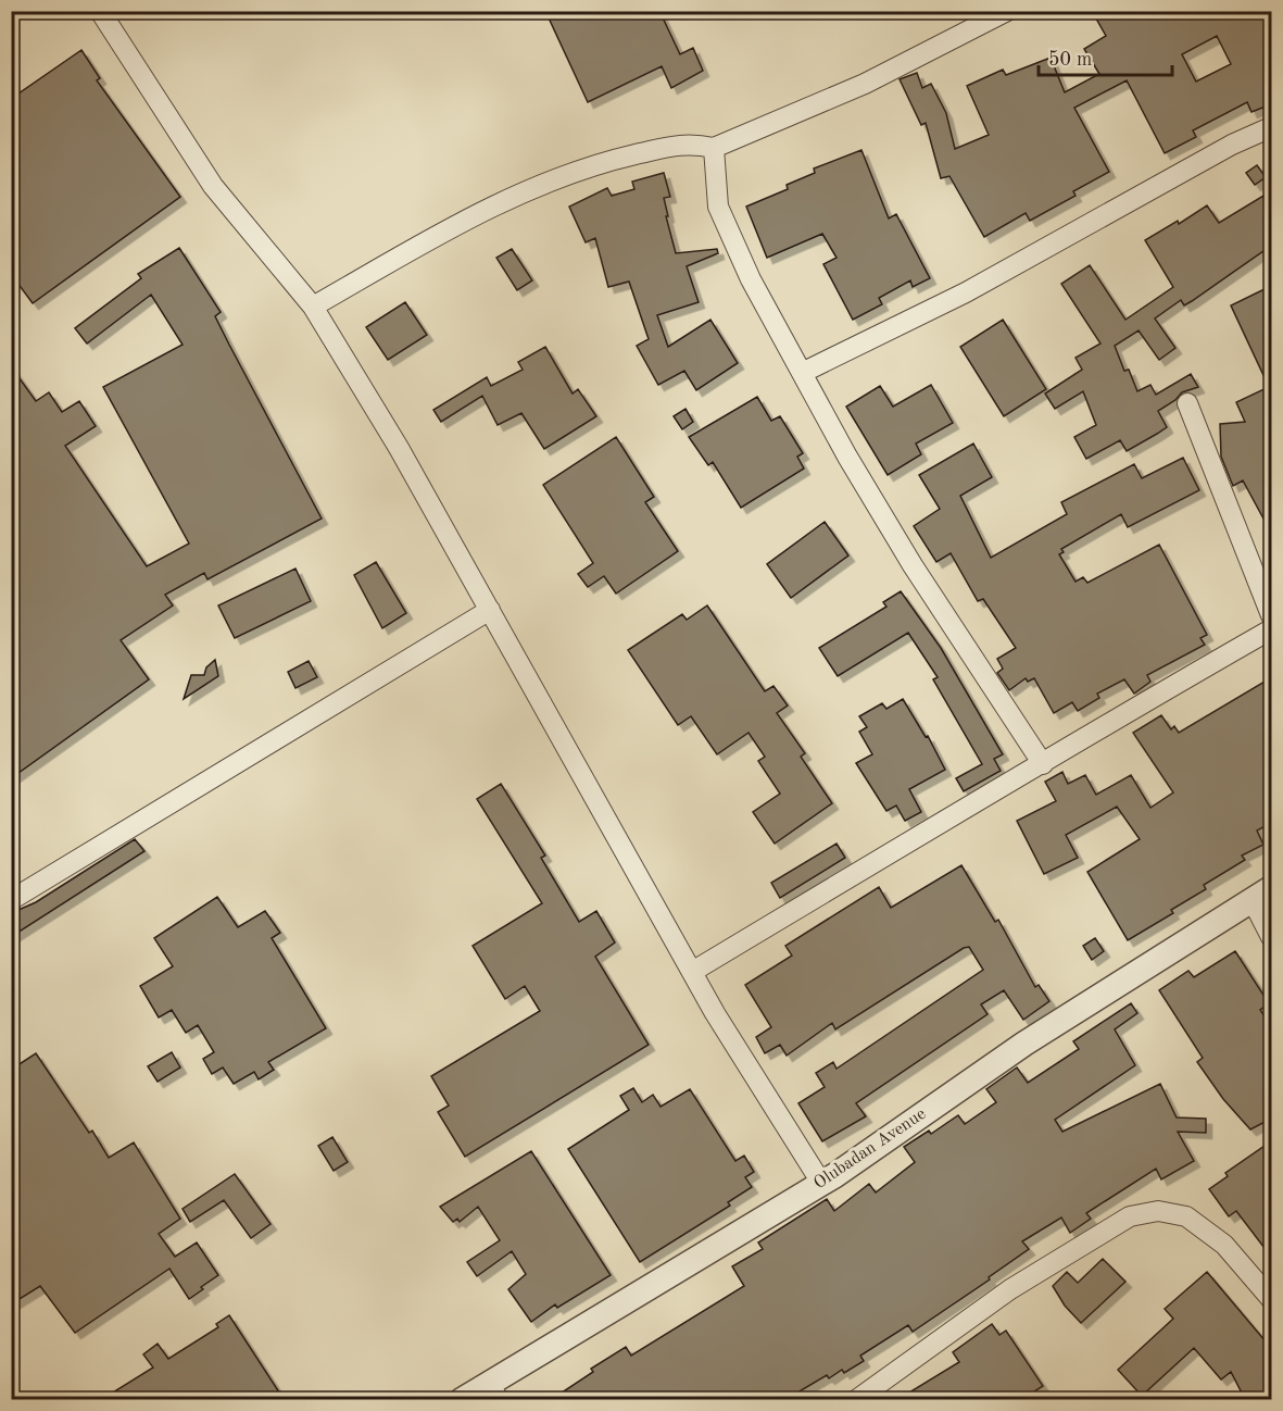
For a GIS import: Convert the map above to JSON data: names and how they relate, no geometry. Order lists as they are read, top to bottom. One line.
{"streets":{"street":["Olubadan Avenue"]},"scale_bar":"50 m"}
